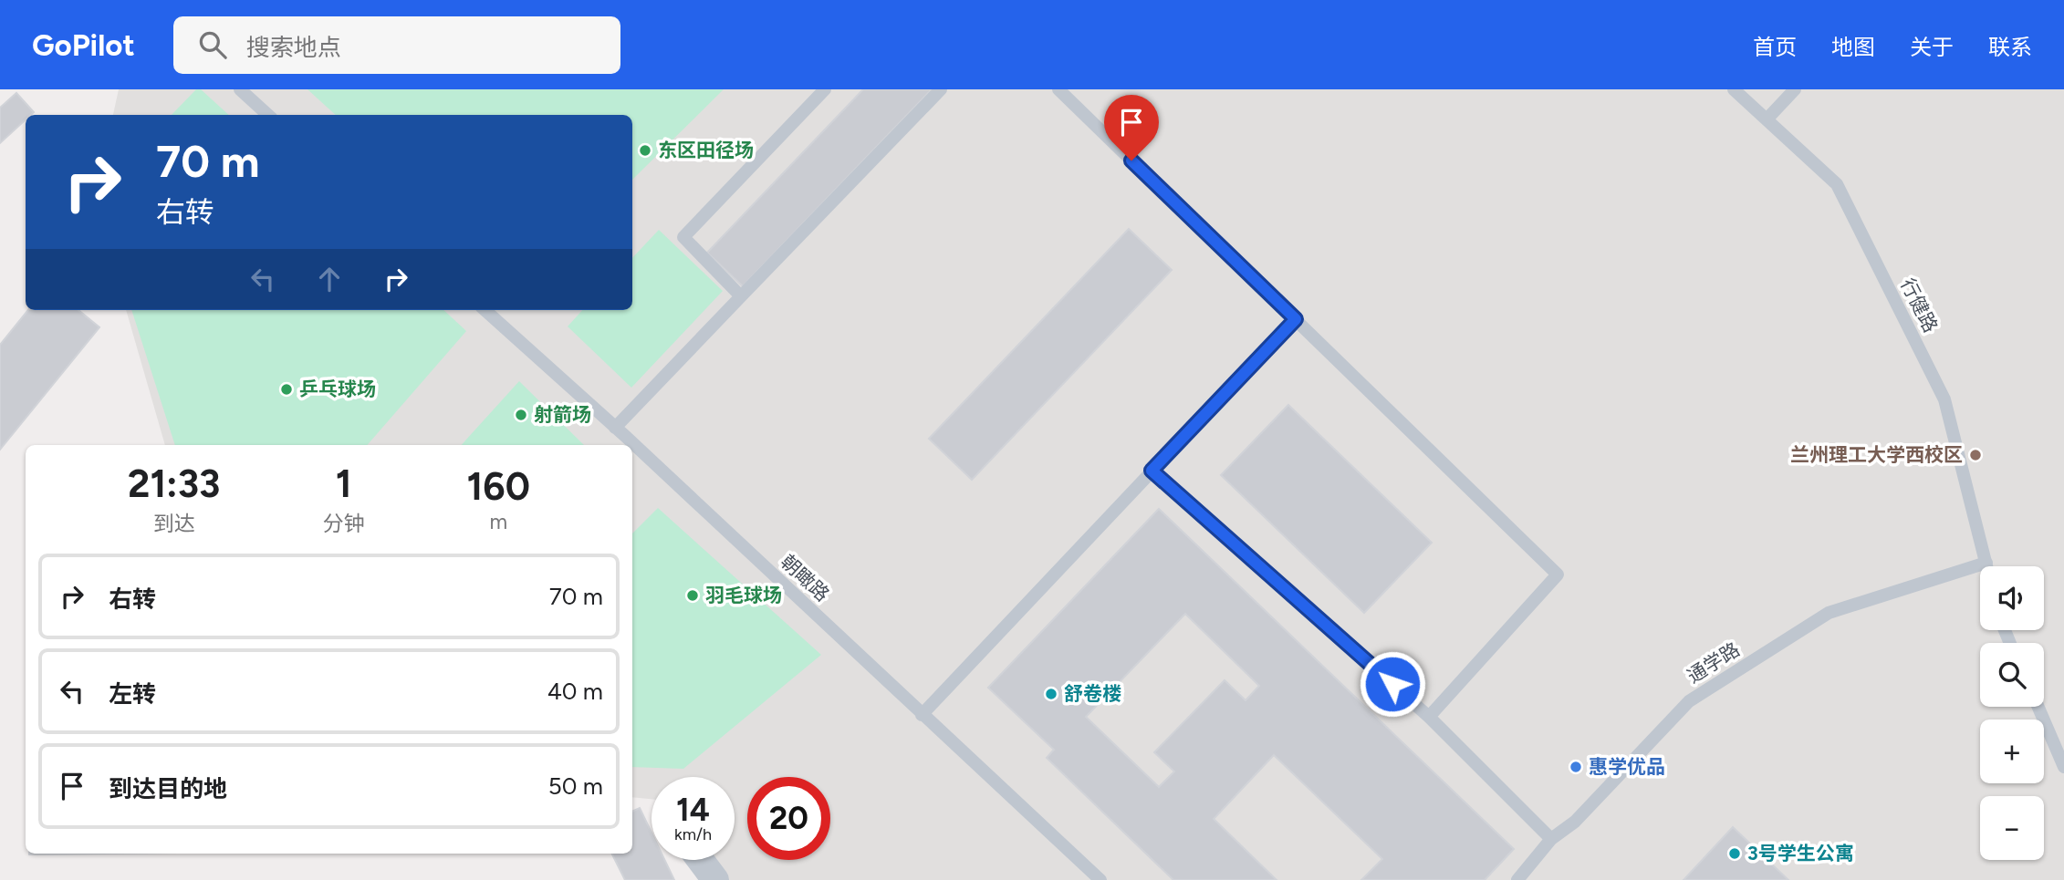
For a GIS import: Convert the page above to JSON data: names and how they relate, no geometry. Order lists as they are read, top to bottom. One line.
{"streets":{"lane":["行健路","朝瞰路","通学路"]},"crossings":[["行健路","通学路"]],"places":["东区田径场","乒乓球场","射箭场","兰州理工大学西校区","羽毛球场","舒卷楼","惠学优品","3号学生公寓"],"page":{"header":"GoPilot","search":"搜索地点","nav":["首页","地图","关于","联系"],"turn":["70 m","右转"],"eta":["21:33","到达","1","分钟","160","m"],"list":[{"name":"右转","value":"70 m"},{"name":"左转","value":"40 m"},{"name":"到达目的地","value":"50 m"}],"map_buttons":["+","−"],"speed":"14 km/h","limit":"20"}}
